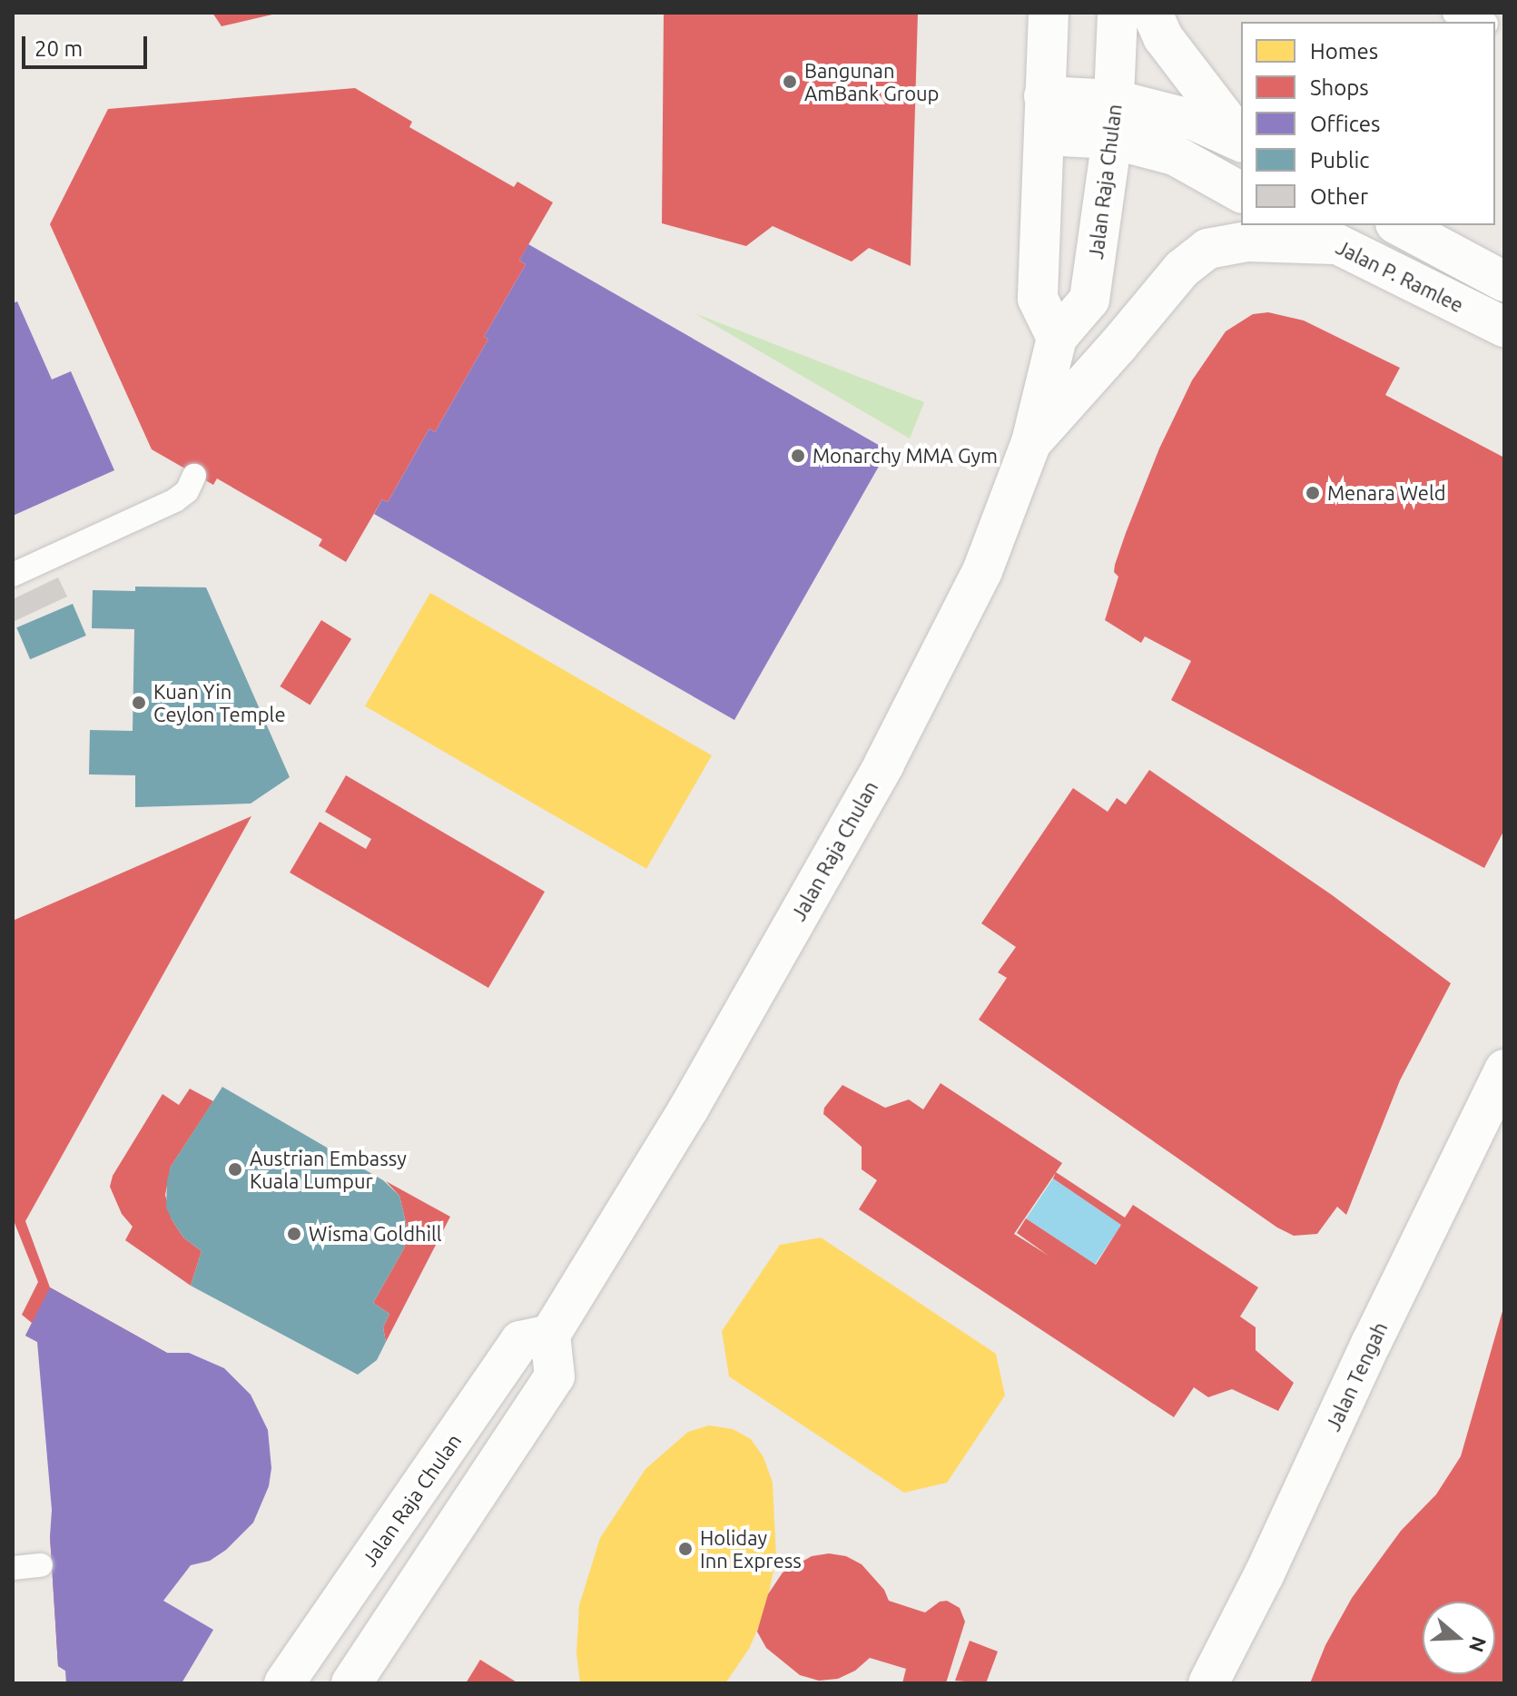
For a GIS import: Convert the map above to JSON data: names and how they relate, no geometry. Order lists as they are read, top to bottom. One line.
{"streets":{"main road":["Jalan Raja Chulan","Jalan P. Ramlee","Jalan Tengah"]},"places":["Bangunan AmBank Group","Monarchy MMA Gym","Menara Weld","Kuan Yin Ceylon Temple","Austrian Embassy Kuala Lumpur","Wisma Goldhill","Holiday Inn Express"],"legend":["Homes","Shops","Offices","Public","Other"],"scale_bar":"20 m","north":"right"}
